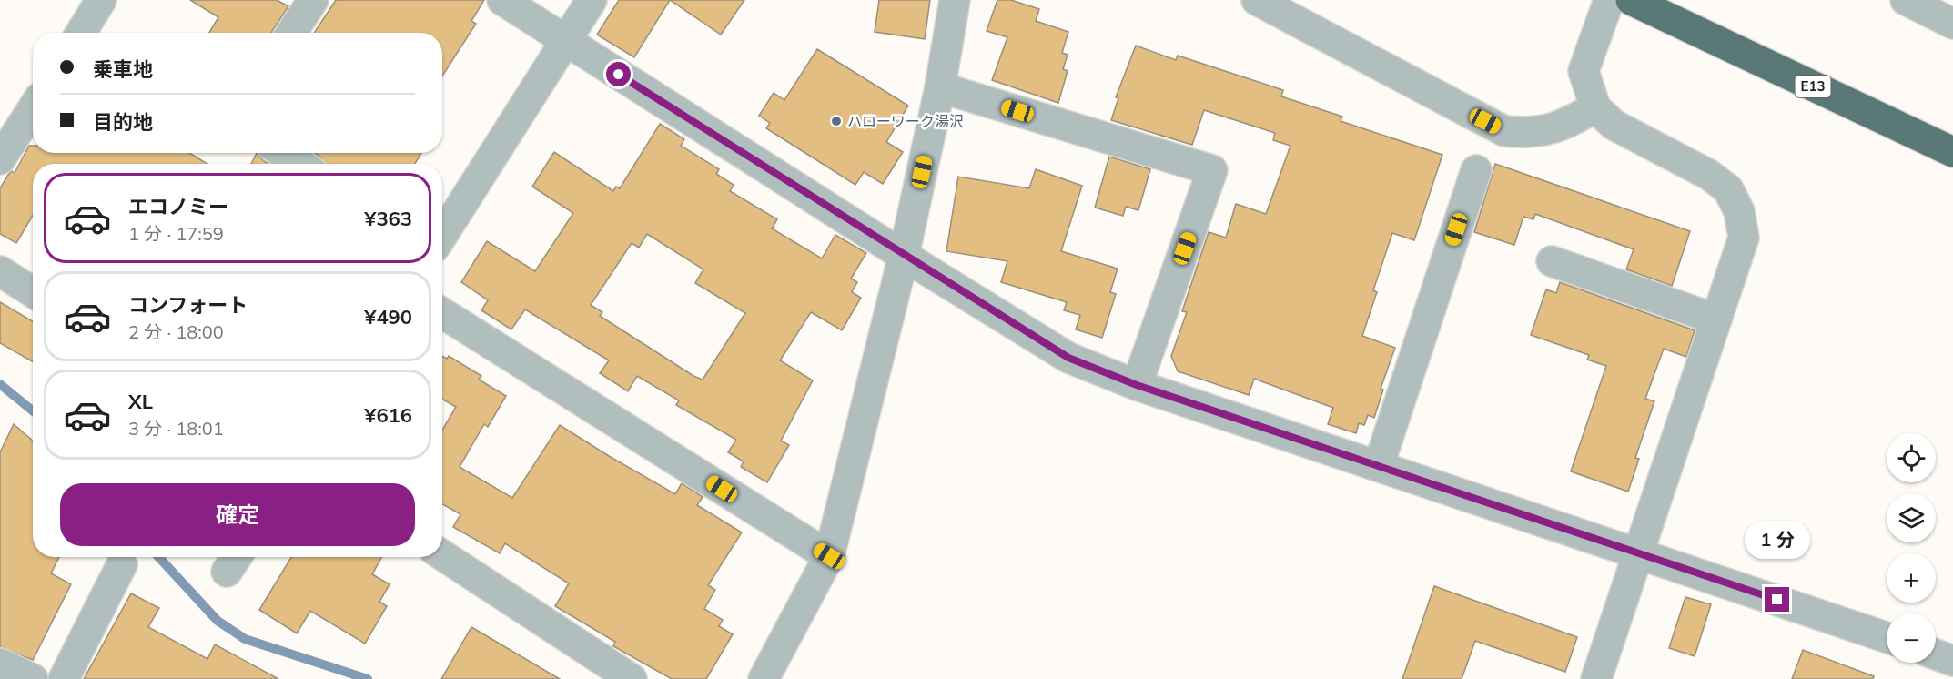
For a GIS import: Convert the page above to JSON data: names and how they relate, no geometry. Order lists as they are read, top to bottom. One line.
{"streets":{"highway":["E13"]},"places":["ハローワーク湯沢"],"page":{"banner":["乗車地","目的地"],"list":[{"name":"エコノミー","note":"1 分 · 17:59","value":"¥363"},{"name":"コンフォート","note":"2 分 · 18:00","value":"¥490"},{"name":"XL","note":"3 分 · 18:01","value":"¥616"}],"map_buttons":["+","−"],"buttons":"確定","bubble":"1 分"}}
